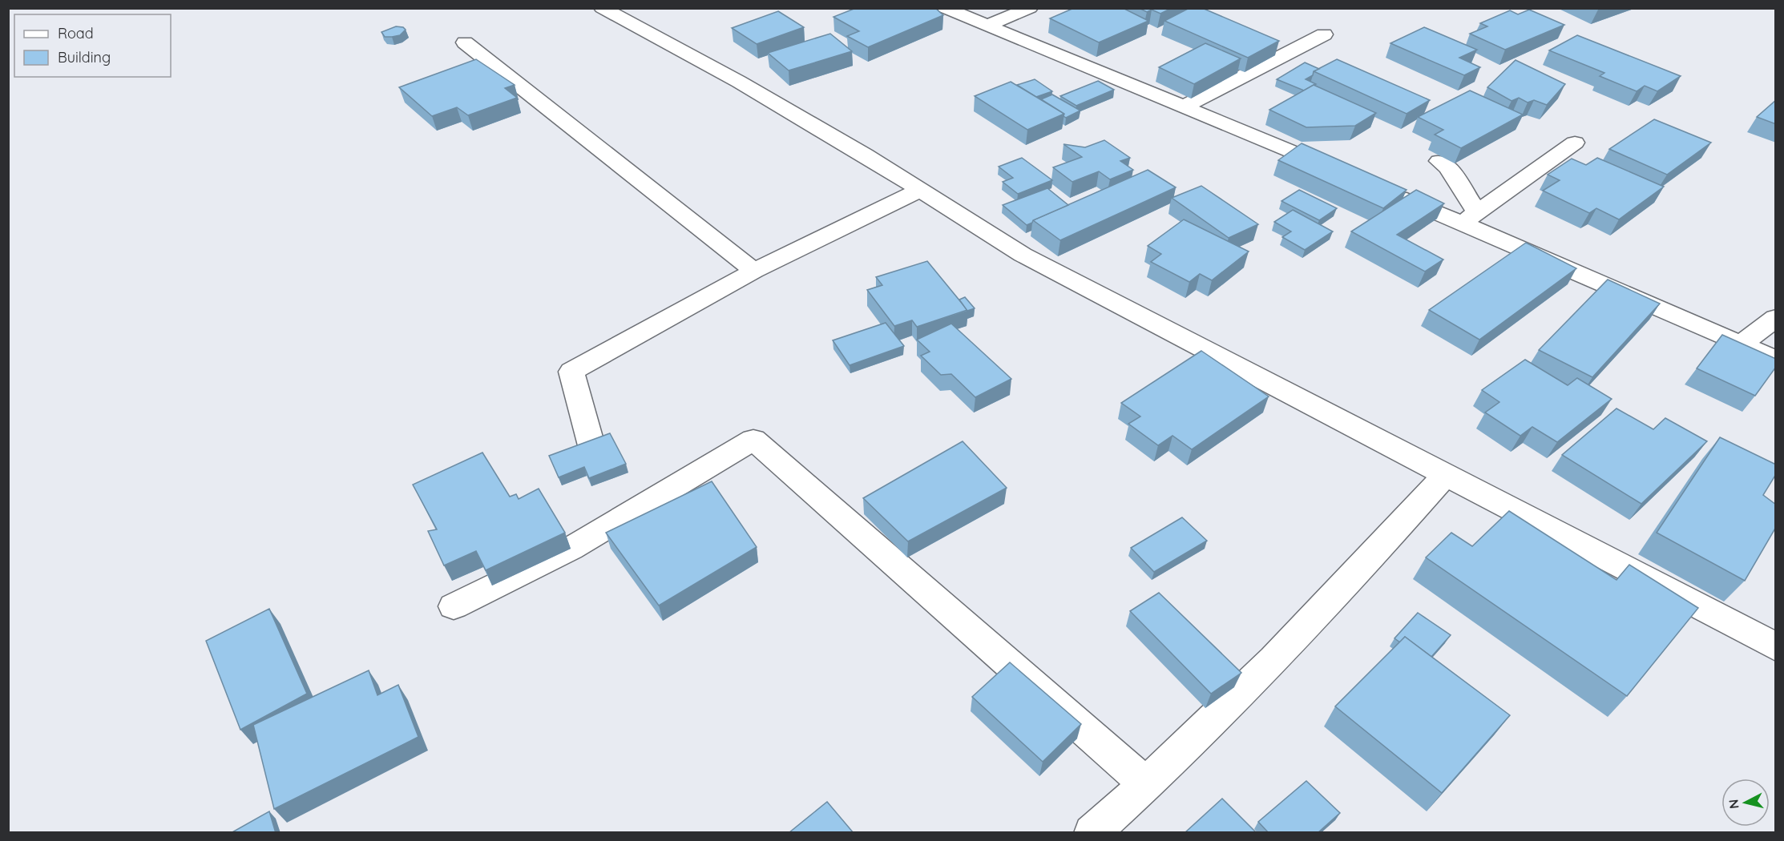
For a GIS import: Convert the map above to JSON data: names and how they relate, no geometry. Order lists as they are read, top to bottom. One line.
{"legend":["Road","Building"],"north":"left"}
